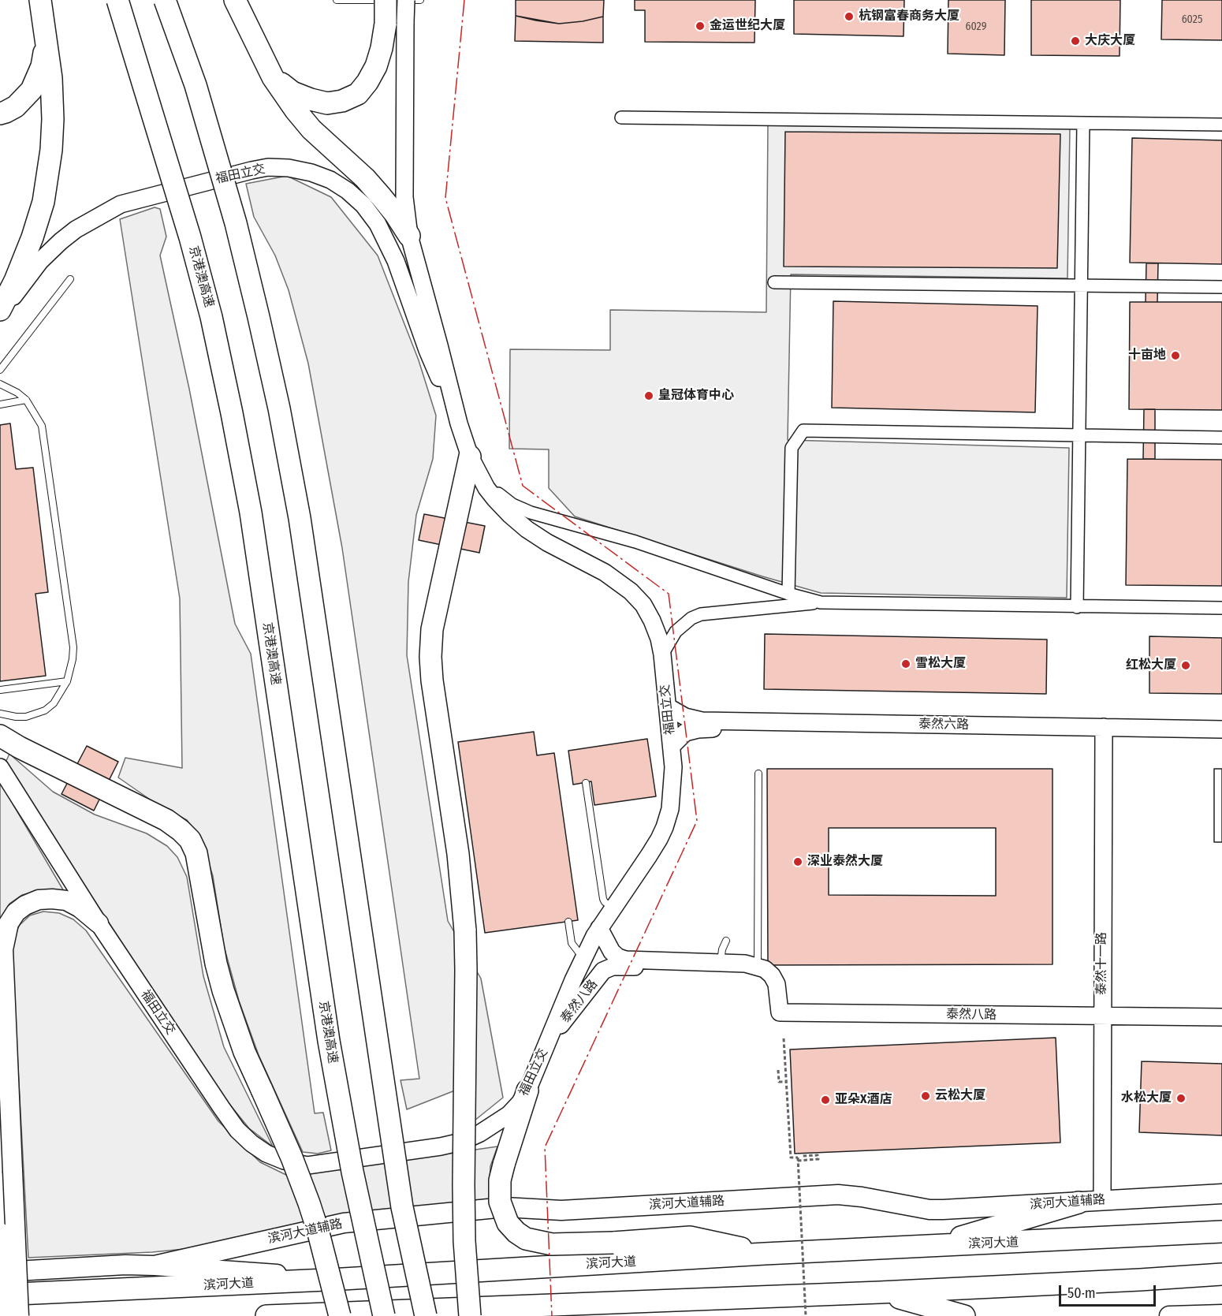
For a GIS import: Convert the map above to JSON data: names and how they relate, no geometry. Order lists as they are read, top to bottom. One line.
{"streets":{"highway":["京港澳高速","滨河大道"],"main road":["滨河大道辅路"],"street":["福田立交","泰然六路","泰然十一路","泰然八路"]},"crossings":[["福田立交","泰然六路"],["福田立交","泰然八路"],["泰然六路","泰然十一路"],["泰然十一路","泰然八路"],["泰然十一路","滨河大道辅路"],["滨河大道辅路","滨河大道"]],"places":["杭钢富春商务大厦","金运世纪大厦","大庆大厦","十亩地","皇冠体育中心","雪松大厦","红松大厦","深业泰然大厦","云松大厦","水松大厦","亚朵X酒店"],"house_numbers":["6025","6029"],"scale_bar":"50 m"}
